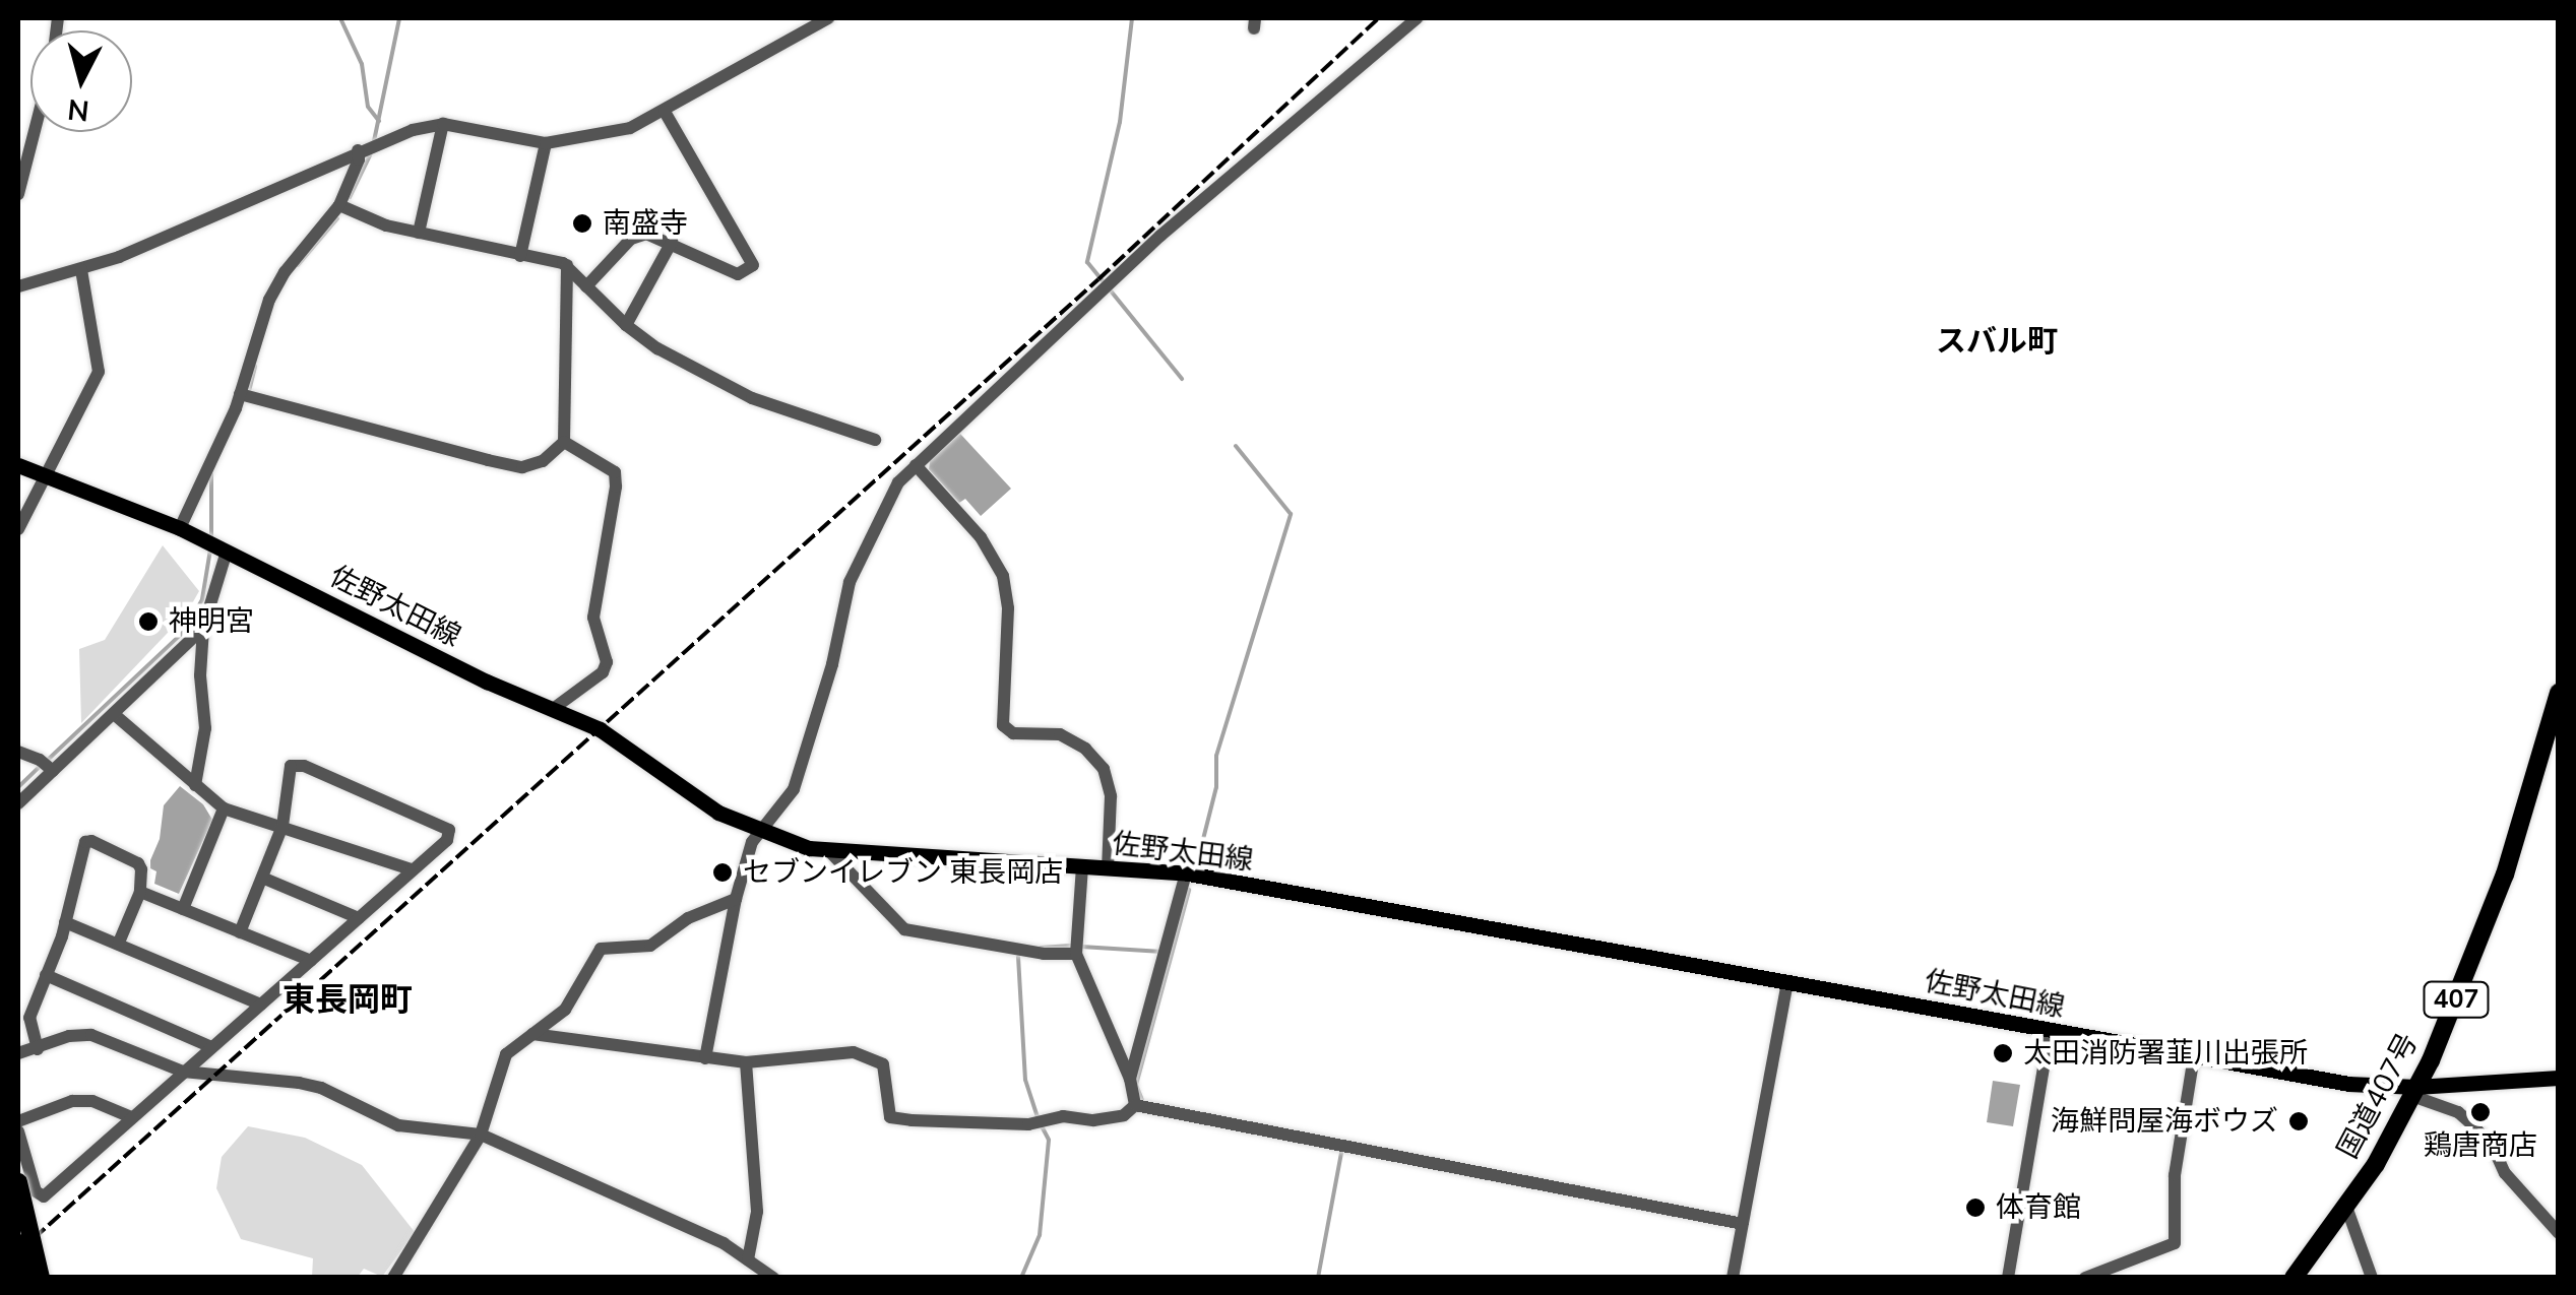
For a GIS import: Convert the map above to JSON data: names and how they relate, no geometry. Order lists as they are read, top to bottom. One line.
{"streets":{"highway":["407","国道407号"],"main road":["佐野太田線"]},"crossings":[["佐野太田線","国道407号"]],"districts":["スバル町","東長岡町"],"places":["南盛寺","神明宮","セブンイレブン 東長岡店","太田消防署韮川出張所","鶏唐商店","海鮮問屋海ボウズ","体育館"],"north":"bottom"}
